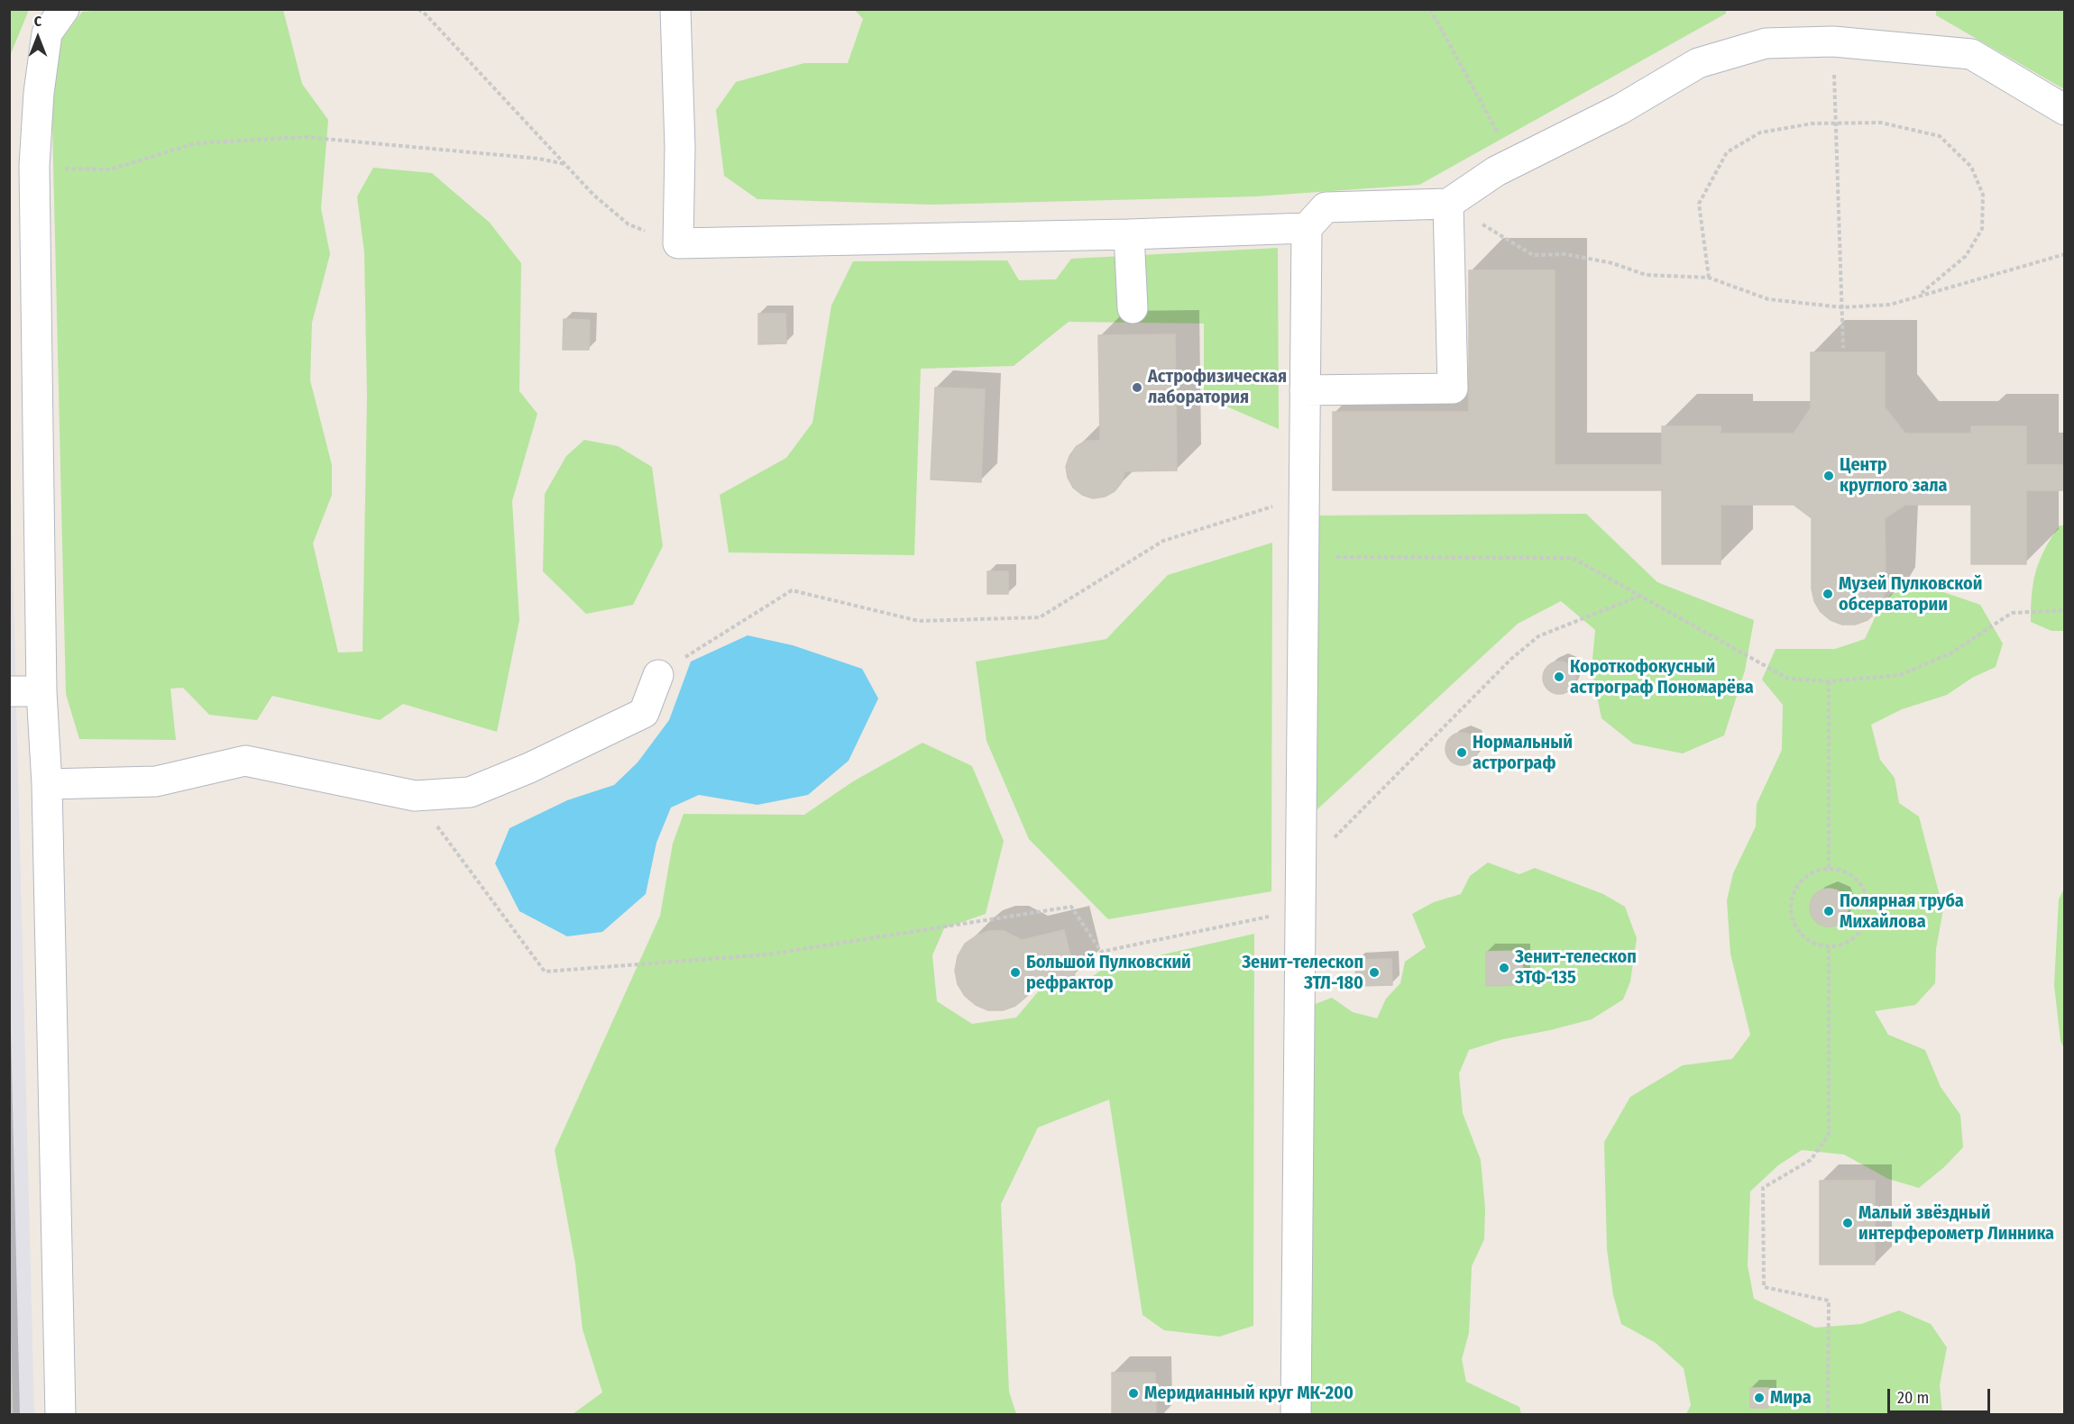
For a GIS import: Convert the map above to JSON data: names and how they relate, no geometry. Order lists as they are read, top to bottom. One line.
{"places":["Астрофизическая лаборатория","Центр круглого зала","Музей Пулковской обсерватории","Короткофокусный астрограф Пономарёва","Нормальный астрограф","Полярная труба Михайлова","Зенит-телескоп ЗТФ-135","Большой Пулковский рефрактор","Зенит-телескоп ЗТЛ-180","Малый звёздный интерферометр Линника","Меридианный круг МК-200","Мира"],"scale_bar":"20 m","north":"top"}
